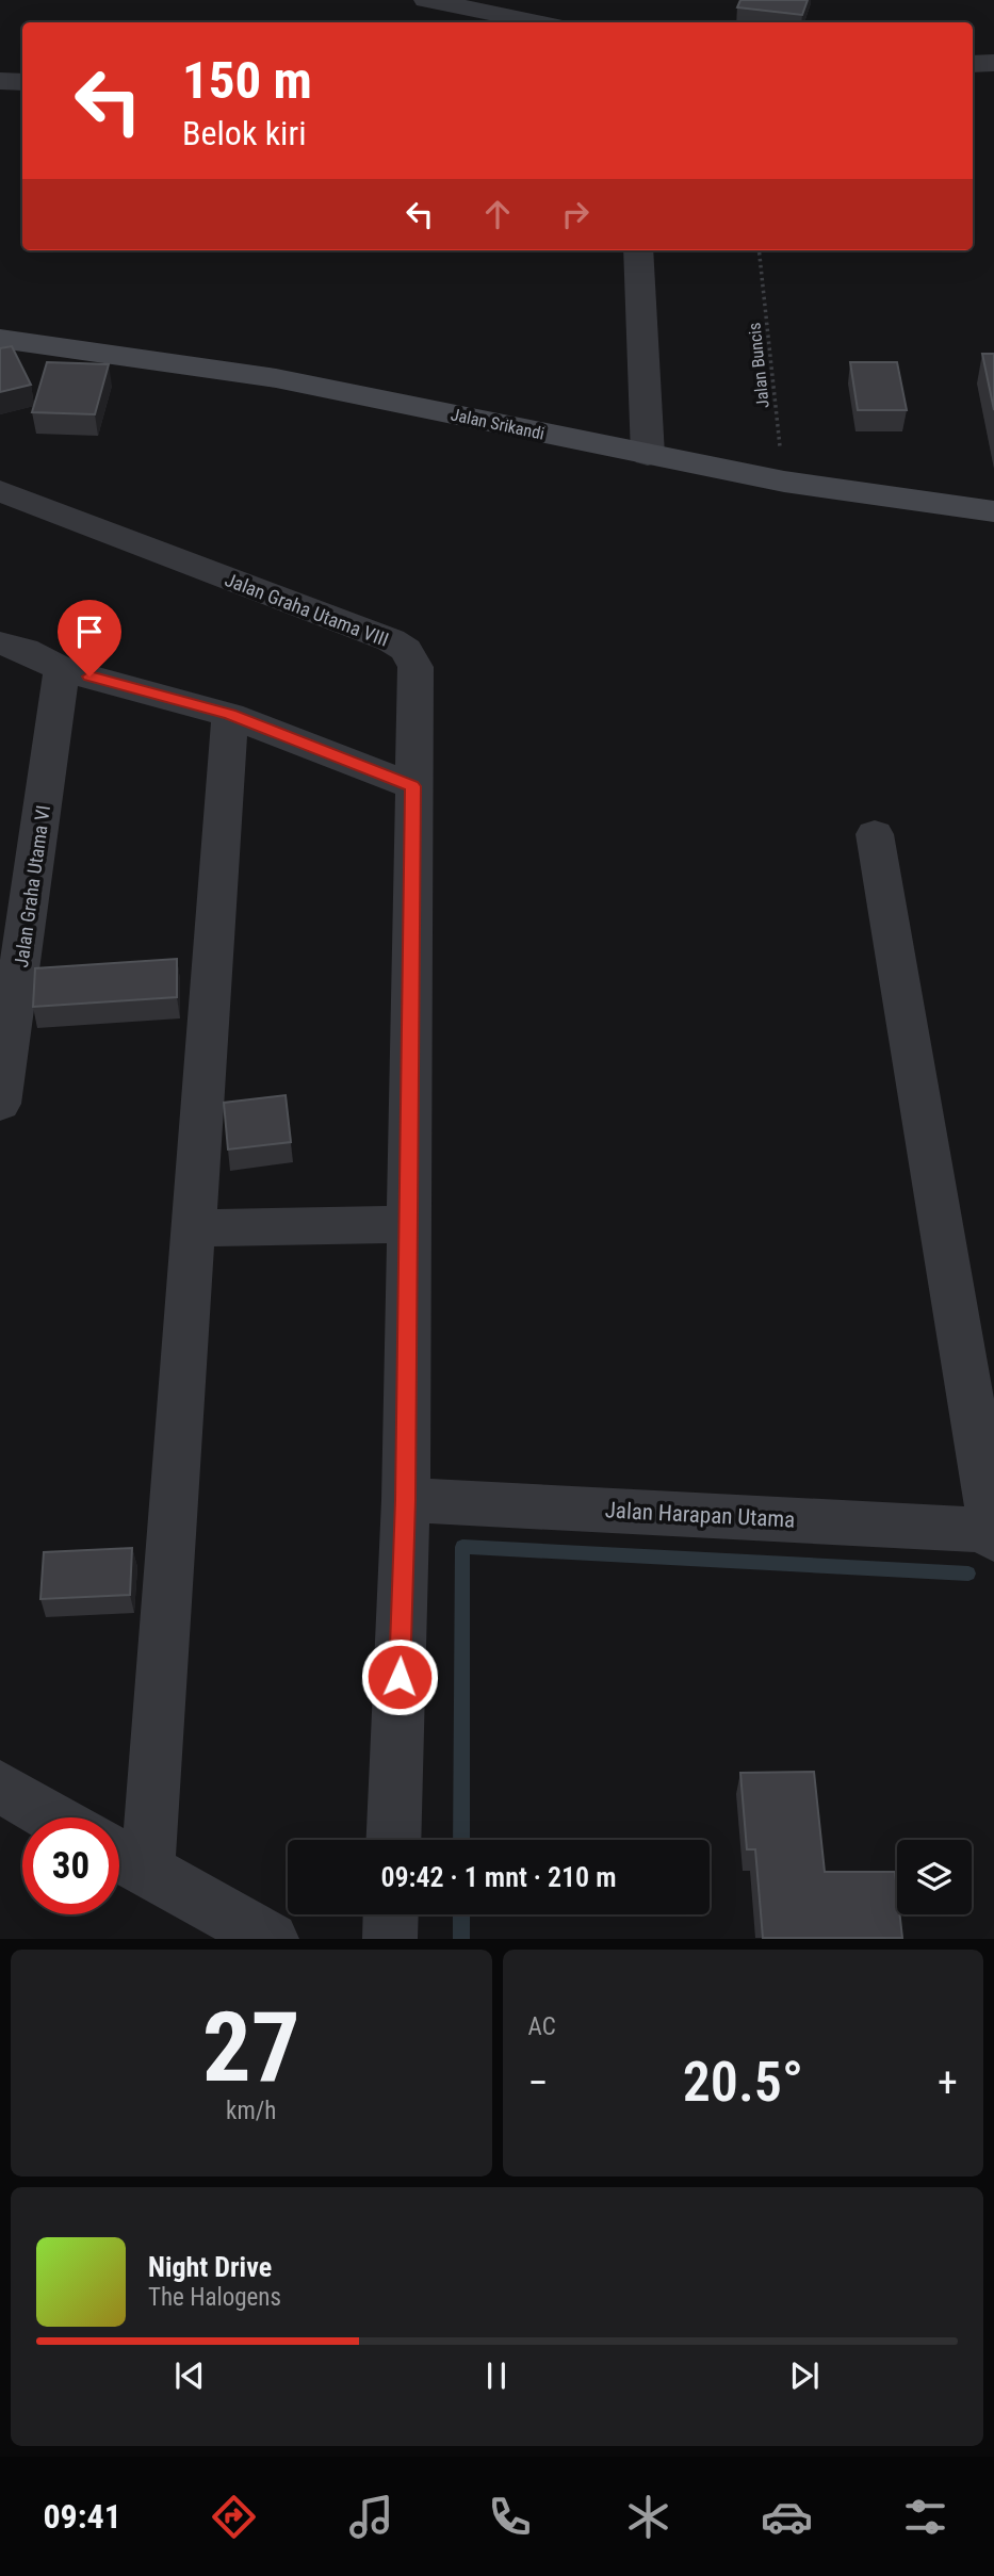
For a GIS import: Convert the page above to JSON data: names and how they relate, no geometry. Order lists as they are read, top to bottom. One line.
{"streets":{"main road":["Jalan Srikandi"],"street":["Jalan Graha Utama VIII","Jalan Graha Utama VI","Jalan Harapan Utama"],"path":["Jalan Buncis"]},"crossings":[["Jalan Buncis","Jalan Srikandi"],["Jalan Graha Utama VIII","Jalan Harapan Utama"]],"page":{"turn":["150 m","Belok kiri"],"limit":"30","trip":"09:42 · 1 mnt · 210 m","tile":[["27","km/h"],"AC"],"heat":["−","20.5°","+"],"song":["Night Drive","The Halogens"],"tabs":"09:41"}}
